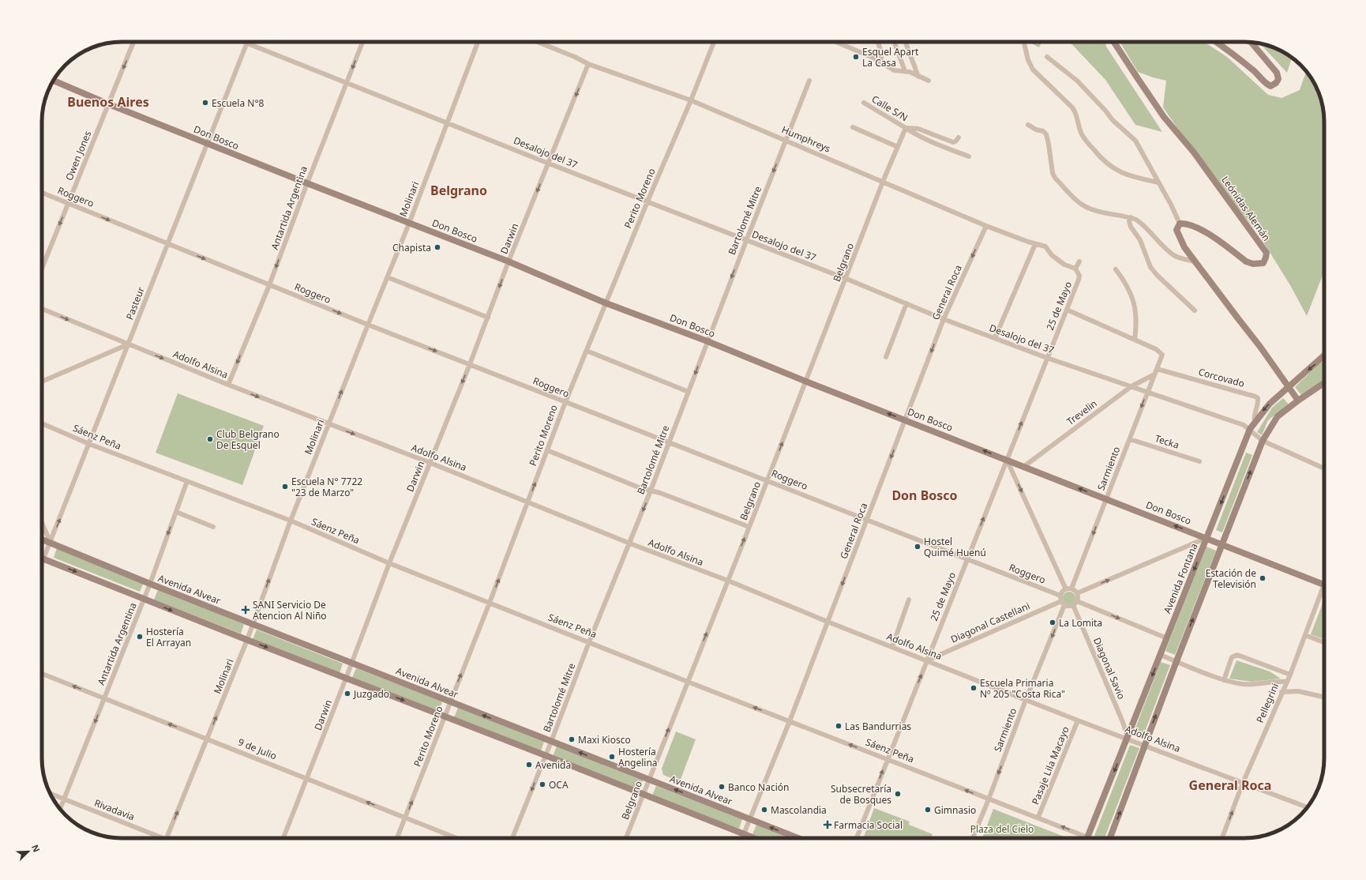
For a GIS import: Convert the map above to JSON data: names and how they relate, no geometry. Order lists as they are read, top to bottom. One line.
{"streets":{"street":["Calle S/N","Don Bosco","Humphreys","Desalojo del 37","Owen Jones","Roggero","Perito Moreno","Molinari","Antartida Argentina","Leónidas Alemán","Bartolomé Mitre","Darwin","Belgrano","General Roca","Pasteur","25 de Mayo","Adolfo Alsina","Corcovado","Trevelin","Sáenz Peña","Tecka","Sarmiento","Avenida Fontana","Avenida Alvear","Diagonal Castellani","Diagonal Savio","Pellegrini","9 de Julio","Pasaje Lila Macayo","Rivadavia"]},"crossings":[["Calle S/N","Belgrano"],["Don Bosco","Owen Jones"],["Don Bosco","Perito Moreno"],["Don Bosco","Molinari"],["Don Bosco","Antartida Argentina"],["Don Bosco","Bartolomé Mitre"],["Don Bosco","Darwin"],["Don Bosco","Belgrano"],["Don Bosco","General Roca"],["Don Bosco","Pasteur"],["Don Bosco","25 de Mayo"],["Don Bosco","Trevelin"],["Don Bosco","Sarmiento"],["Don Bosco","Avenida Fontana"],["Humphreys","Perito Moreno"],["Humphreys","Bartolomé Mitre"],["Humphreys","Darwin"],["Humphreys","Belgrano"],["Humphreys","General Roca"],["Humphreys","25 de Mayo"],["Desalojo del 37","Perito Moreno"],["Desalojo del 37","Molinari"],["Desalojo del 37","Antartida Argentina"],["Desalojo del 37","Bartolomé Mitre"],["Desalojo del 37","Darwin"],["Desalojo del 37","Belgrano"],["Desalojo del 37","General Roca"],["Desalojo del 37","Pasteur"],["Desalojo del 37","25 de Mayo"],["Desalojo del 37","Trevelin"],["Desalojo del 37","Sarmiento"],["Desalojo del 37","Avenida Fontana"],["Owen Jones","Roggero"],["Roggero","Perito Moreno"],["Roggero","Molinari"],["Roggero","Antartida Argentina"],["Roggero","Bartolomé Mitre"],["Roggero","Darwin"],["Roggero","Belgrano"],["Roggero","General Roca"],["Roggero","Pasteur"],["Roggero","25 de Mayo"],["Roggero","Sarmiento"],["Roggero","Diagonal Castellani"],["Roggero","Diagonal Savio"],["Perito Moreno","Adolfo Alsina"],["Perito Moreno","Sáenz Peña"],["Perito Moreno","Avenida Alvear"],["Perito Moreno","9 de Julio"],["Molinari","Adolfo Alsina"],["Molinari","Sáenz Peña"],["Molinari","Avenida Alvear"],["Molinari","9 de Julio"],["Antartida Argentina","Adolfo Alsina"],["Antartida Argentina","Sáenz Peña"],["Antartida Argentina","Avenida Alvear"],["Antartida Argentina","9 de Julio"],["Antartida Argentina","Rivadavia"],["Bartolomé Mitre","Adolfo Alsina"],["Bartolomé Mitre","Sáenz Peña"],["Bartolomé Mitre","Avenida Alvear"],["Darwin","Adolfo Alsina"],["Darwin","Sáenz Peña"],["Darwin","Avenida Alvear"],["Darwin","9 de Julio"],["Belgrano","Adolfo Alsina"],["Belgrano","Sáenz Peña"],["Belgrano","Avenida Alvear"],["General Roca","Adolfo Alsina"],["General Roca","Sáenz Peña"],["General Roca","Avenida Alvear"],["Pasteur","Adolfo Alsina"],["Pasteur","Sáenz Peña"],["Pasteur","Avenida Alvear"],["25 de Mayo","Adolfo Alsina"],["25 de Mayo","Sáenz Peña"],["25 de Mayo","Diagonal Castellani"],["Adolfo Alsina","Sarmiento"],["Adolfo Alsina","Avenida Fontana"],["Adolfo Alsina","Diagonal Castellani"],["Adolfo Alsina","Diagonal Savio"],["Adolfo Alsina","Pellegrini"],["Adolfo Alsina","Pasaje Lila Macayo"],["Corcovado","Sarmiento"],["Corcovado","Avenida Fontana"],["Trevelin","Sarmiento"],["Sáenz Peña","Sarmiento"],["Sáenz Peña","Avenida Fontana"],["Sáenz Peña","Pasaje Lila Macayo"],["Tecka","Sarmiento"],["Sarmiento","Diagonal Castellani"],["Sarmiento","Diagonal Savio"],["Avenida Fontana","Diagonal Savio"],["Diagonal Castellani","Diagonal Savio"]],"one_way":["Owen Jones","Roggero","Perito Moreno","Molinari","Antartida Argentina","Bartolomé Mitre","Darwin","Belgrano","General Roca","25 de Mayo","Sarmiento","9 de Julio"],"districts":["Buenos Aires","Belgrano","Don Bosco","General Roca"],"parks":["Plaza del Cielo"],"places":{"other":["Esquel Apart La Casa","Escuela N°8","Chapista","Club Belgrano De Esquel","Escuela N° 7722 \"23 de Marzo\"","Hostel Quimé Huenú","Estación de Televisión","La Lomita","Hostería El Arrayan","Escuela Primaria Nº 205 \"Costa Rica\"","Juzgado","Las Bandurrias","Maxi Kiosco","Hostería Angelina","Avenida","OCA","Banco Nación","Subsecretaría de Bosques","Mascolandia","Gimnasio"],"health":["SANI Servicio De Atencion Al Niño","Farmacia Social"]},"north":"top right"}
